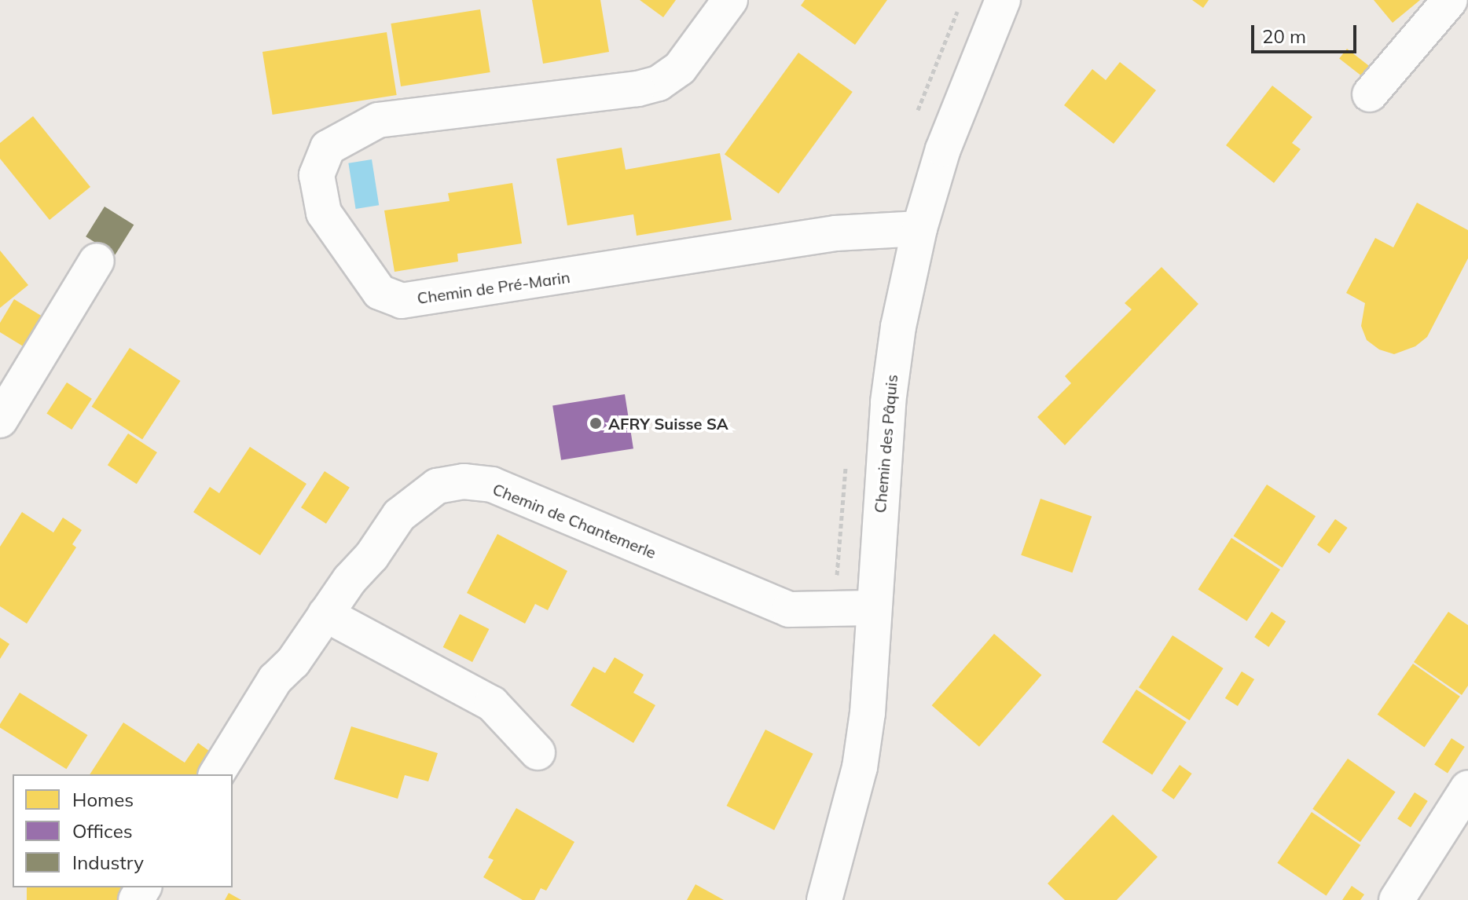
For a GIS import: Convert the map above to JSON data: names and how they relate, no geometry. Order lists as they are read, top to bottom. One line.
{"streets":{"street":["Chemin de Pré-Marin","Chemin des Pâquis","Chemin de Chantemerle"]},"crossings":[["Chemin de Pré-Marin","Chemin des Pâquis"],["Chemin des Pâquis","Chemin de Chantemerle"]],"places":["AFRY Suisse SA"],"legend":["Homes","Offices","Industry"],"scale_bar":"20 m"}
